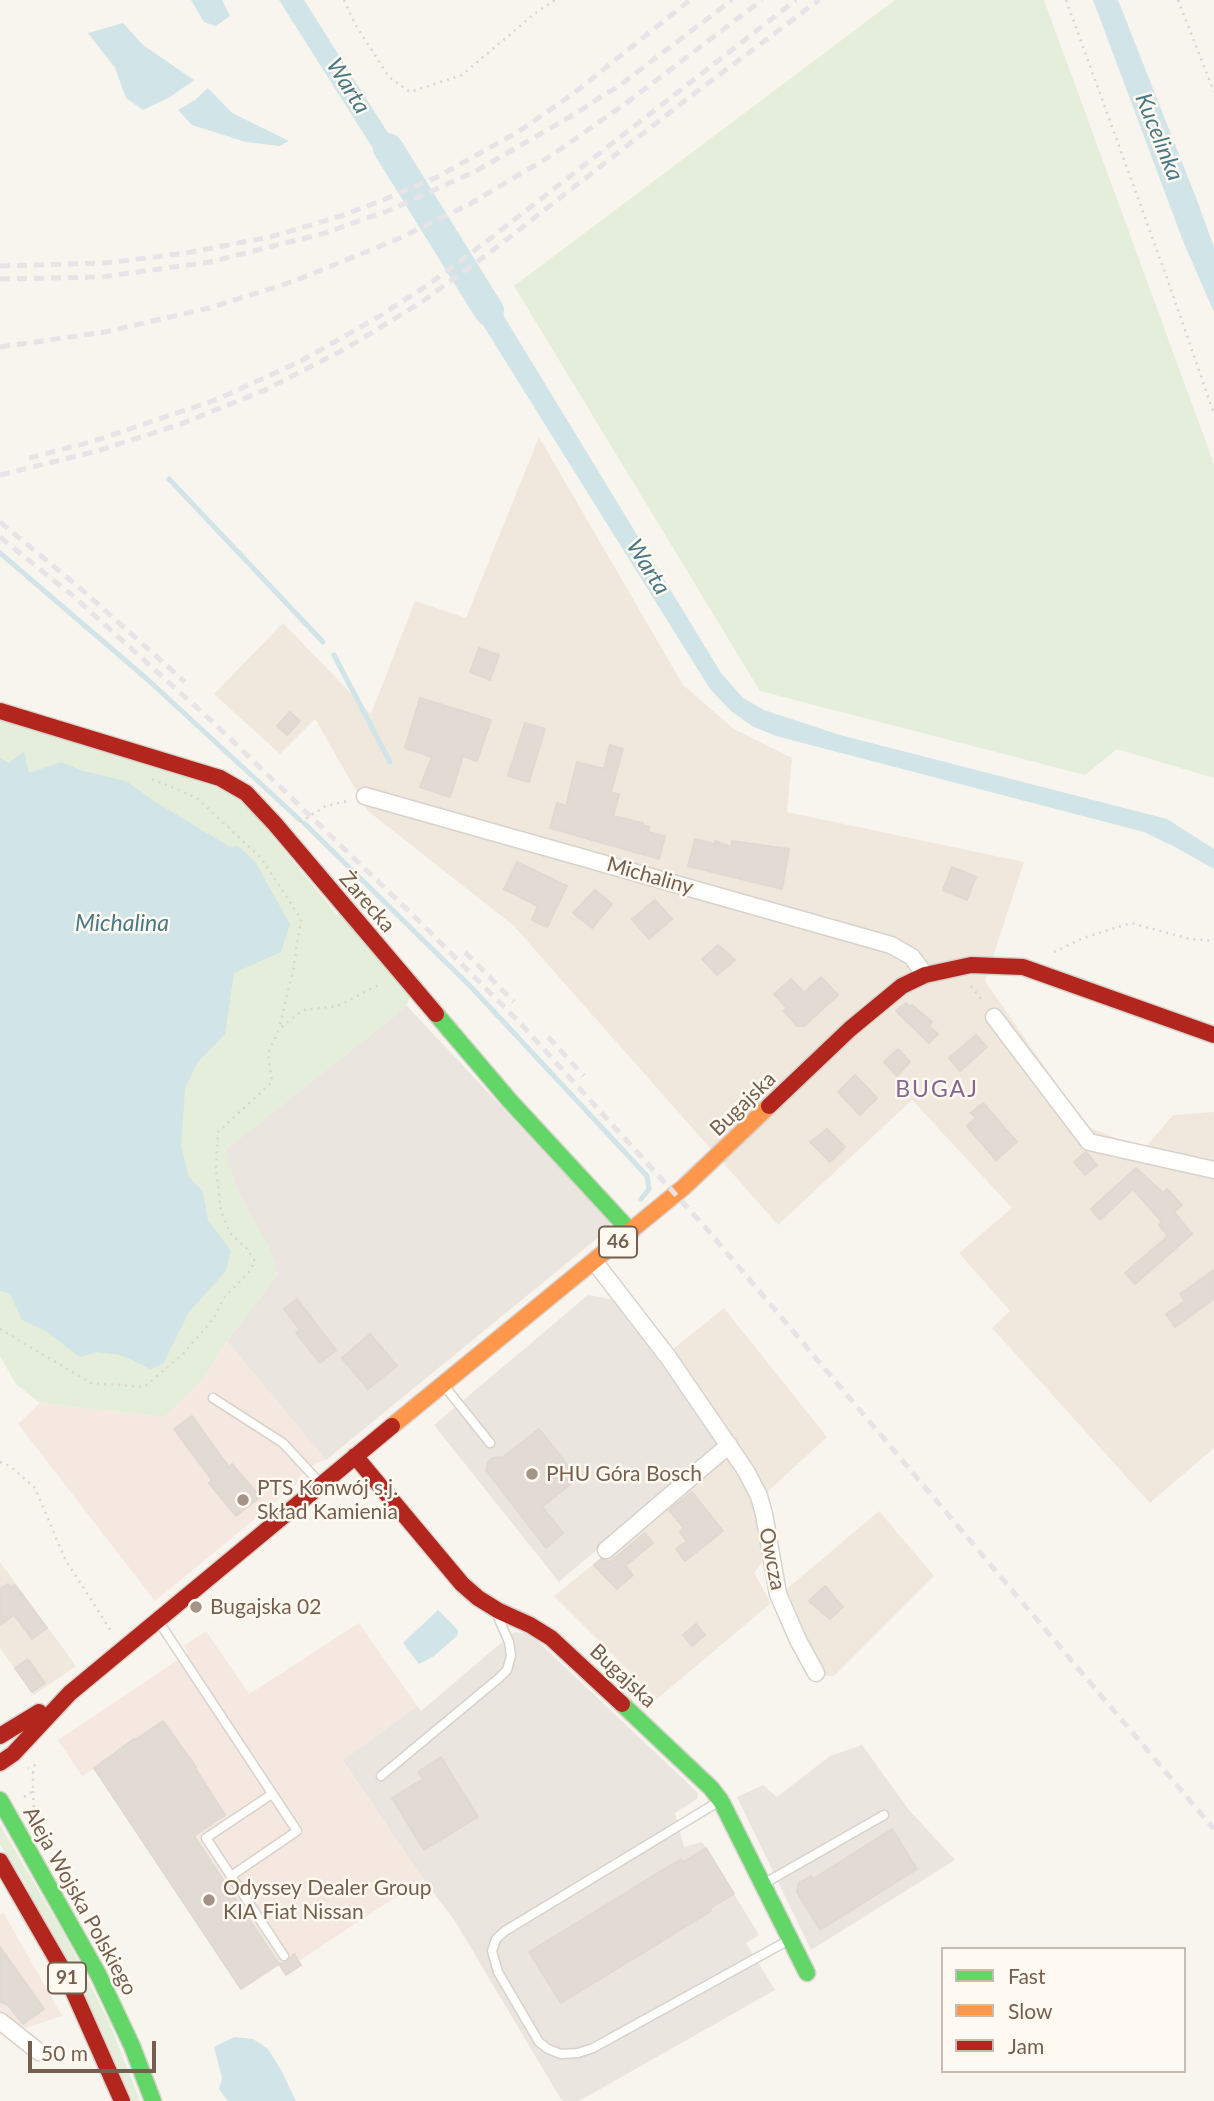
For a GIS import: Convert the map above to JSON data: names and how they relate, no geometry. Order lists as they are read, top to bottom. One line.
{"streets":{"main road":["Żarecka","Bugajska","46","Aleja Wojska Polskiego","91"],"street":["Michaliny","Owcza"]},"crossings":[["Michaliny","Bugajska"],["Żarecka","Bugajska"],["Bugajska","46"],["Bugajska","Owcza"]],"districts":["BUGAJ"],"water":["Warta","Kucelinka","Michalina"],"places":["PHU Góra Bosch","PTS Konwój s.j. Skład Kamienia","Bugajska 02","Odyssey Dealer Group KIA Fiat Nissan"],"legend":["Fast","Slow","Jam"],"scale_bar":"50 m"}
